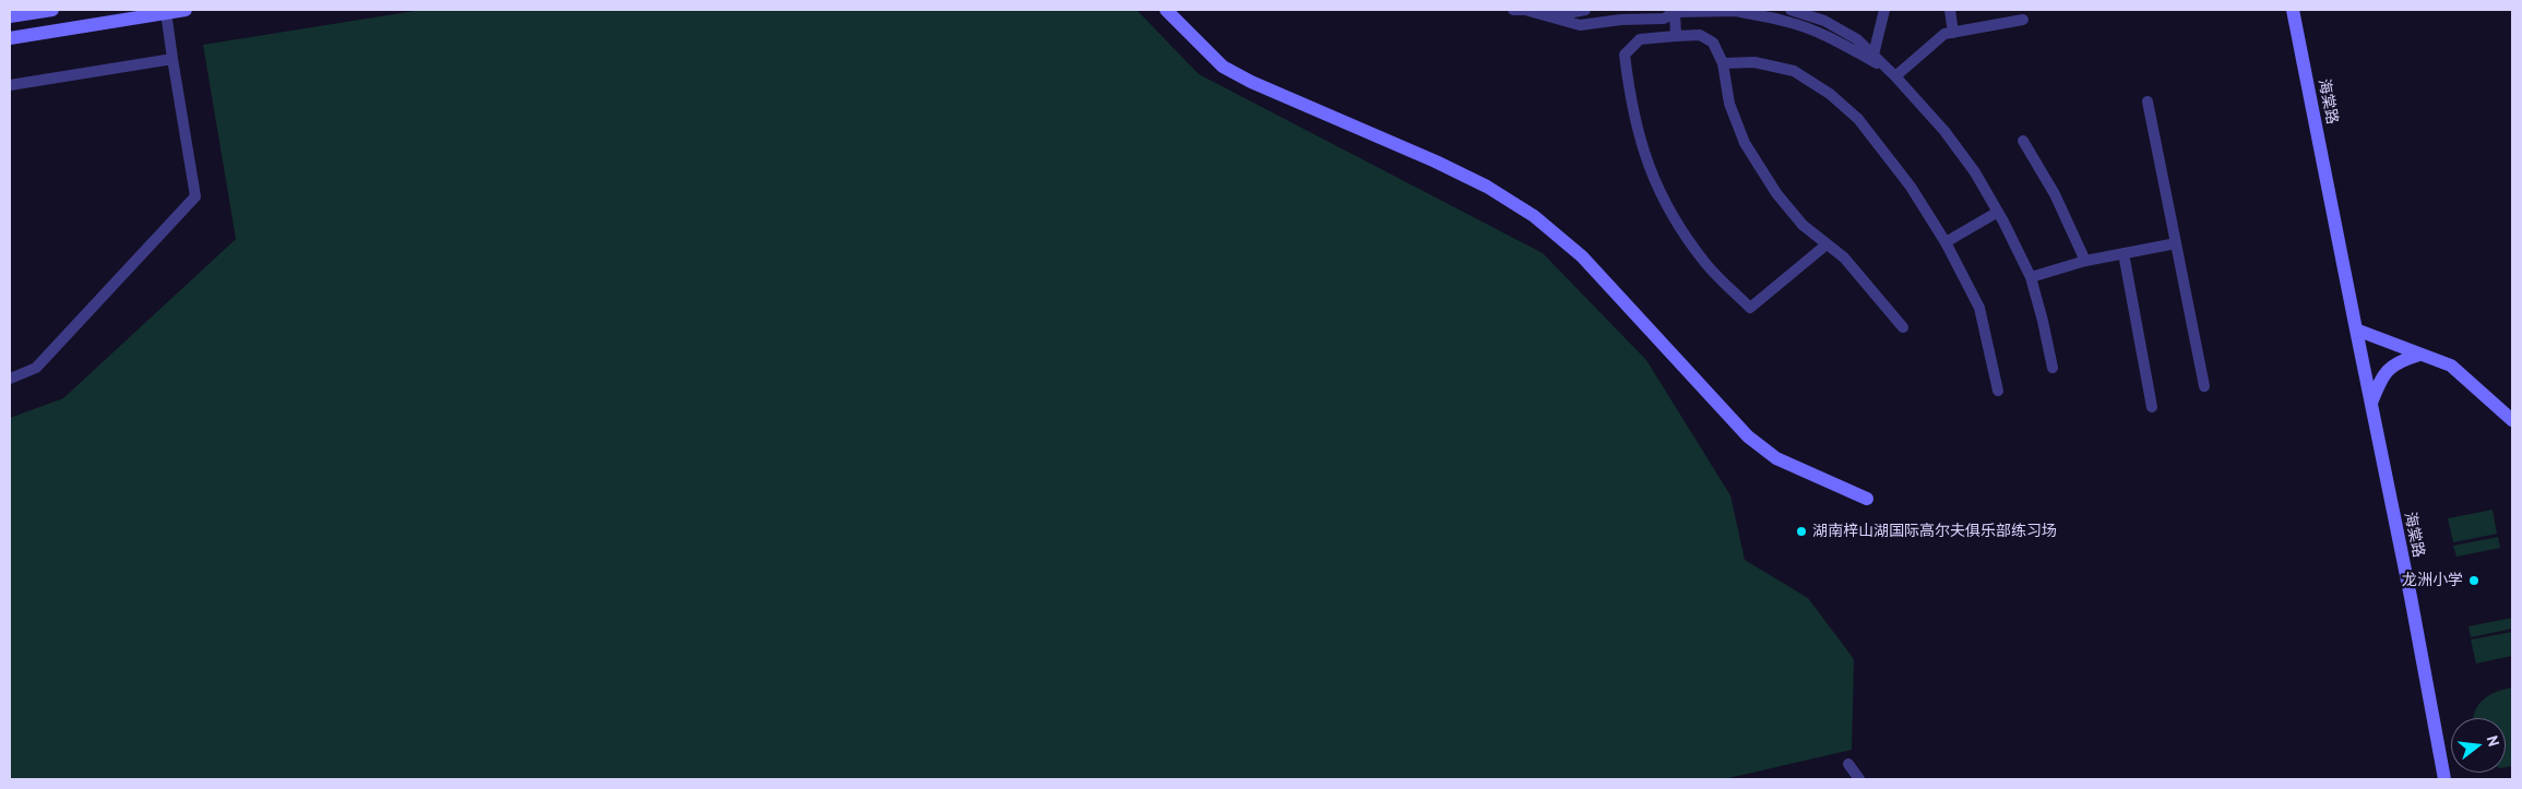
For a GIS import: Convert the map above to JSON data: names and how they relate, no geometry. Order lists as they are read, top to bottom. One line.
{"streets":{"street":["海棠路"]},"places":["湖南梓山湖国际高尔夫俱乐部练习场","龙洲小学"],"north":"right"}
